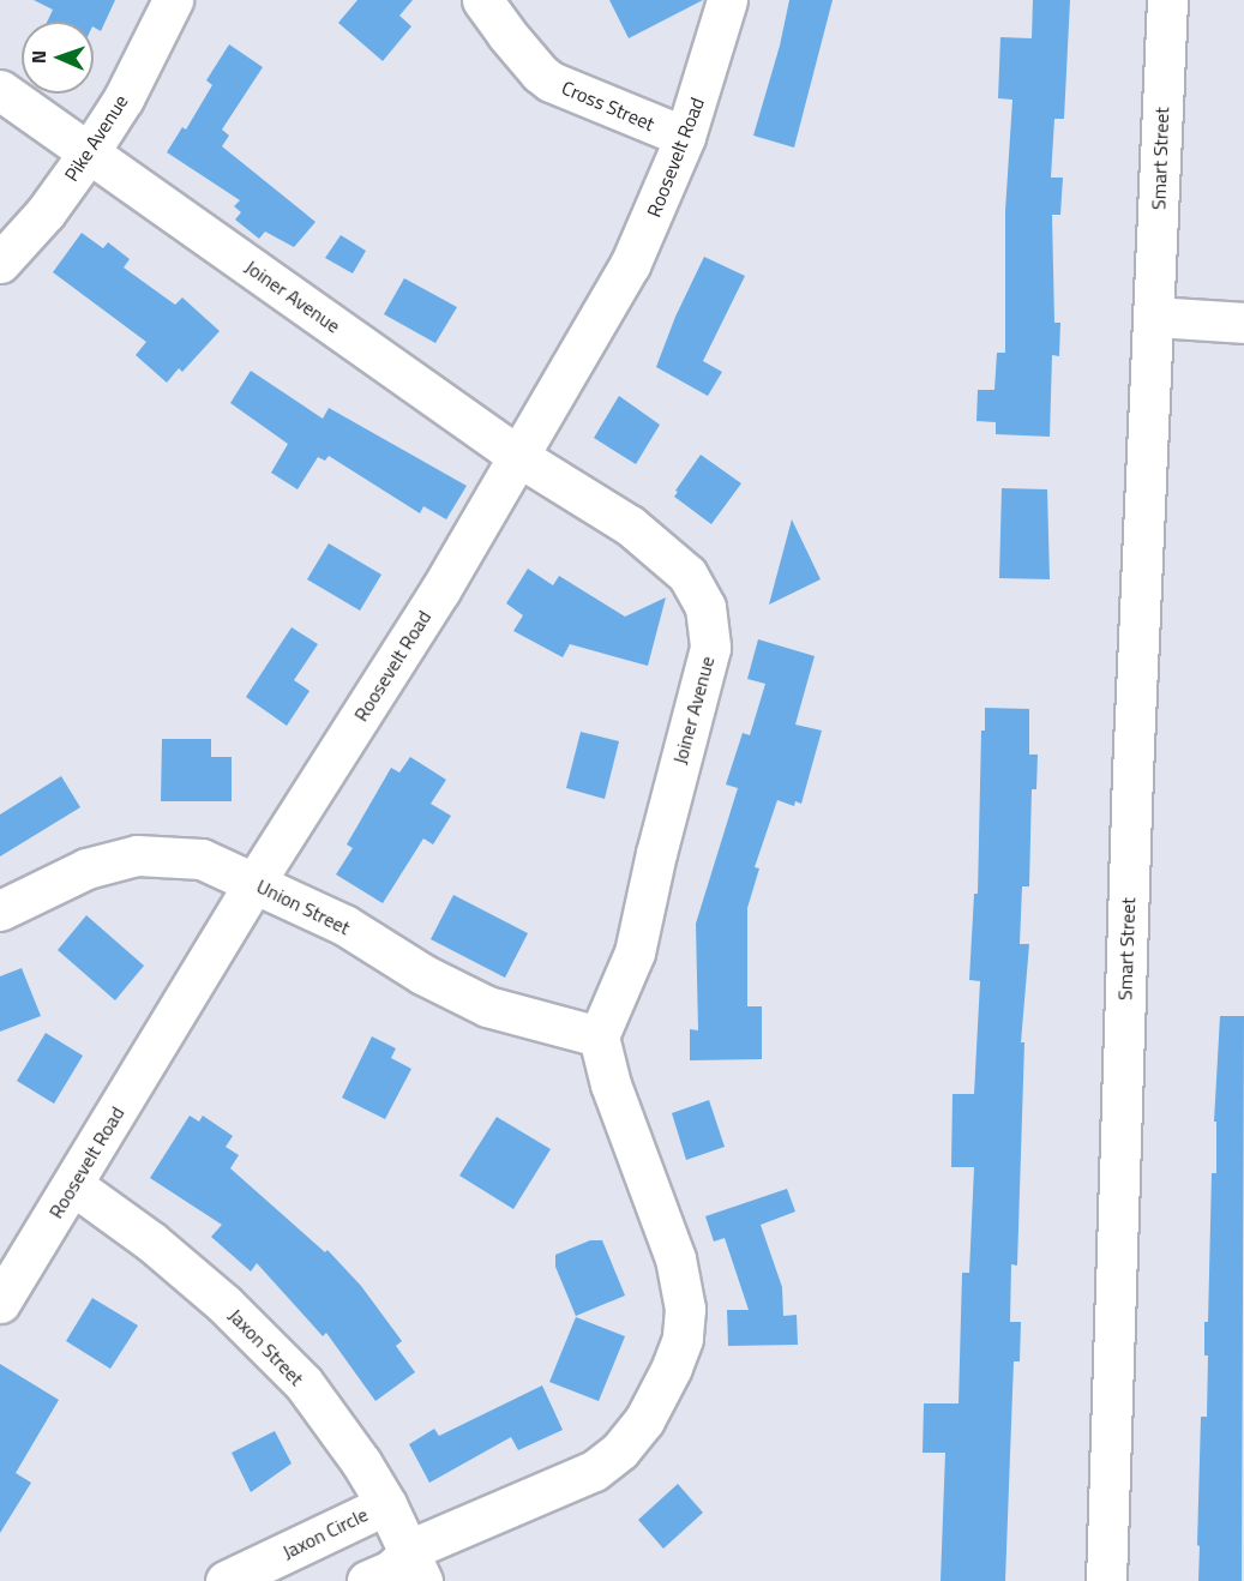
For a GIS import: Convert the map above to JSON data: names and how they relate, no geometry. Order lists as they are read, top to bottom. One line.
{"streets":{"street":["Cross Street","Pike Avenue","Roosevelt Road","Smart Street","Joiner Avenue","Union Street","Jaxon Street","Jaxon Circle"]},"crossings":[["Cross Street","Roosevelt Road"],["Pike Avenue","Joiner Avenue"],["Roosevelt Road","Joiner Avenue"],["Roosevelt Road","Union Street"],["Roosevelt Road","Jaxon Street"],["Joiner Avenue","Union Street"],["Jaxon Street","Jaxon Circle"]],"north":"left"}
